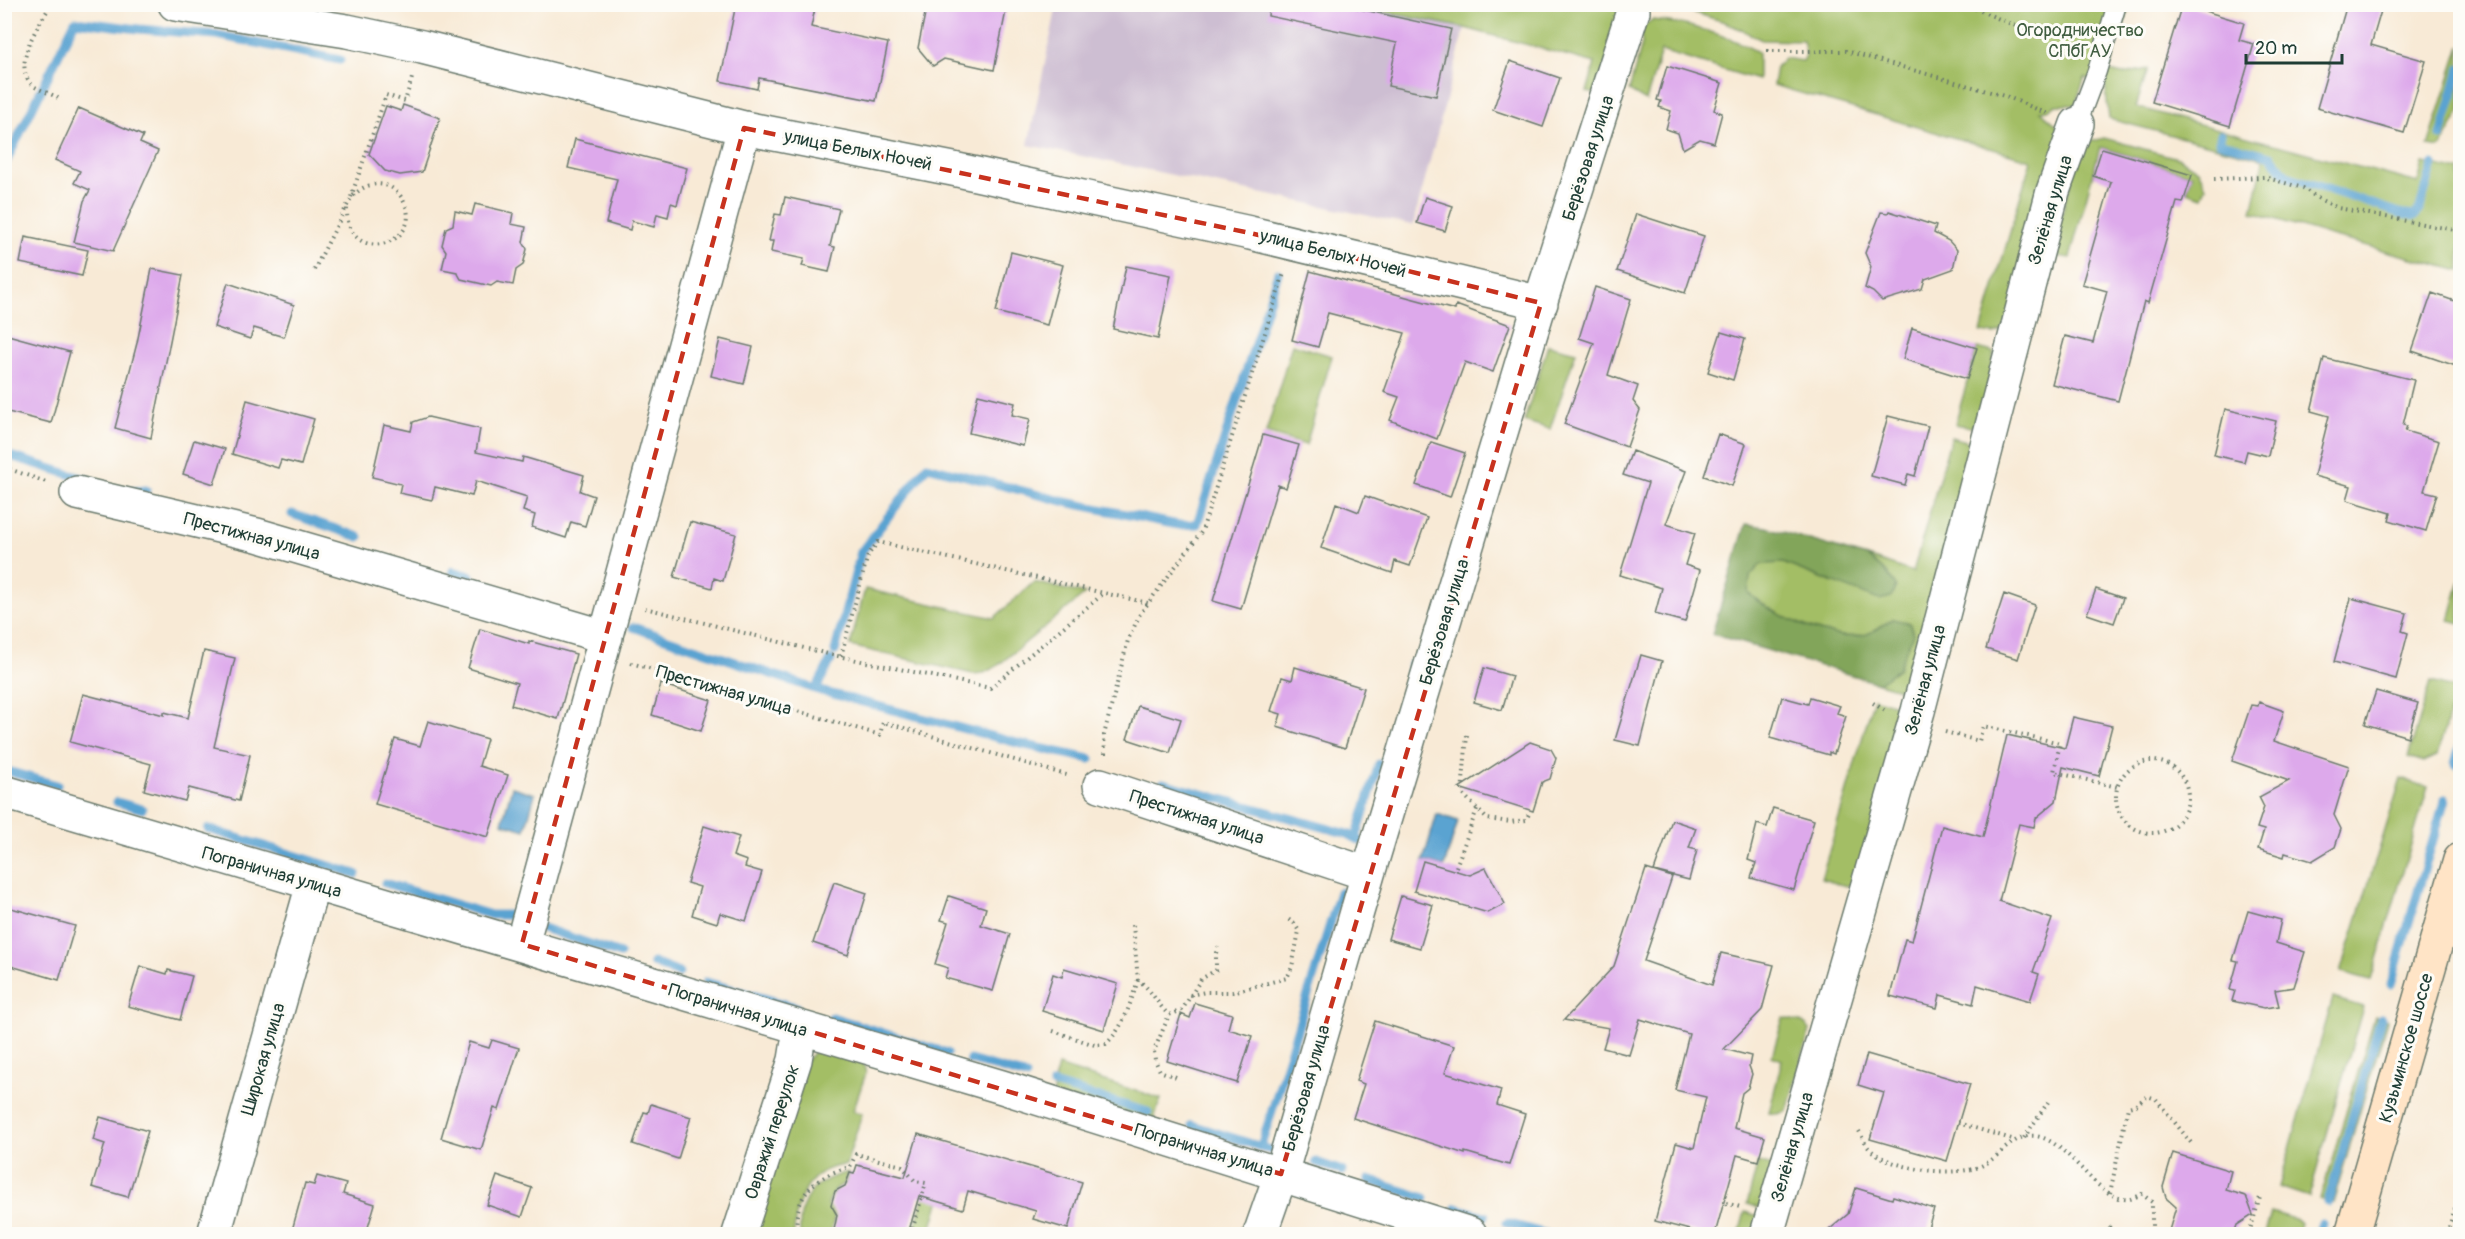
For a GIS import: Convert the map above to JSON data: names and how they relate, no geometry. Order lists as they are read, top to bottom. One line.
{"streets":{"main road":["Кузьминское шоссе"],"street":["улица Белых Ночей","Берёзовая улица","Зелёная улица","Престижная улица","Пограничная улица","Широкая улица","Овражий переулок"]},"crossings":[["улица Белых Ночей","Берёзовая улица"],["Берёзовая улица","Престижная улица"],["Берёзовая улица","Пограничная улица"],["Пограничная улица","Широкая улица"],["Пограничная улица","Овражий переулок"]],"parks":["Огородничество СПбГАУ"],"scale_bar":"20 m"}
